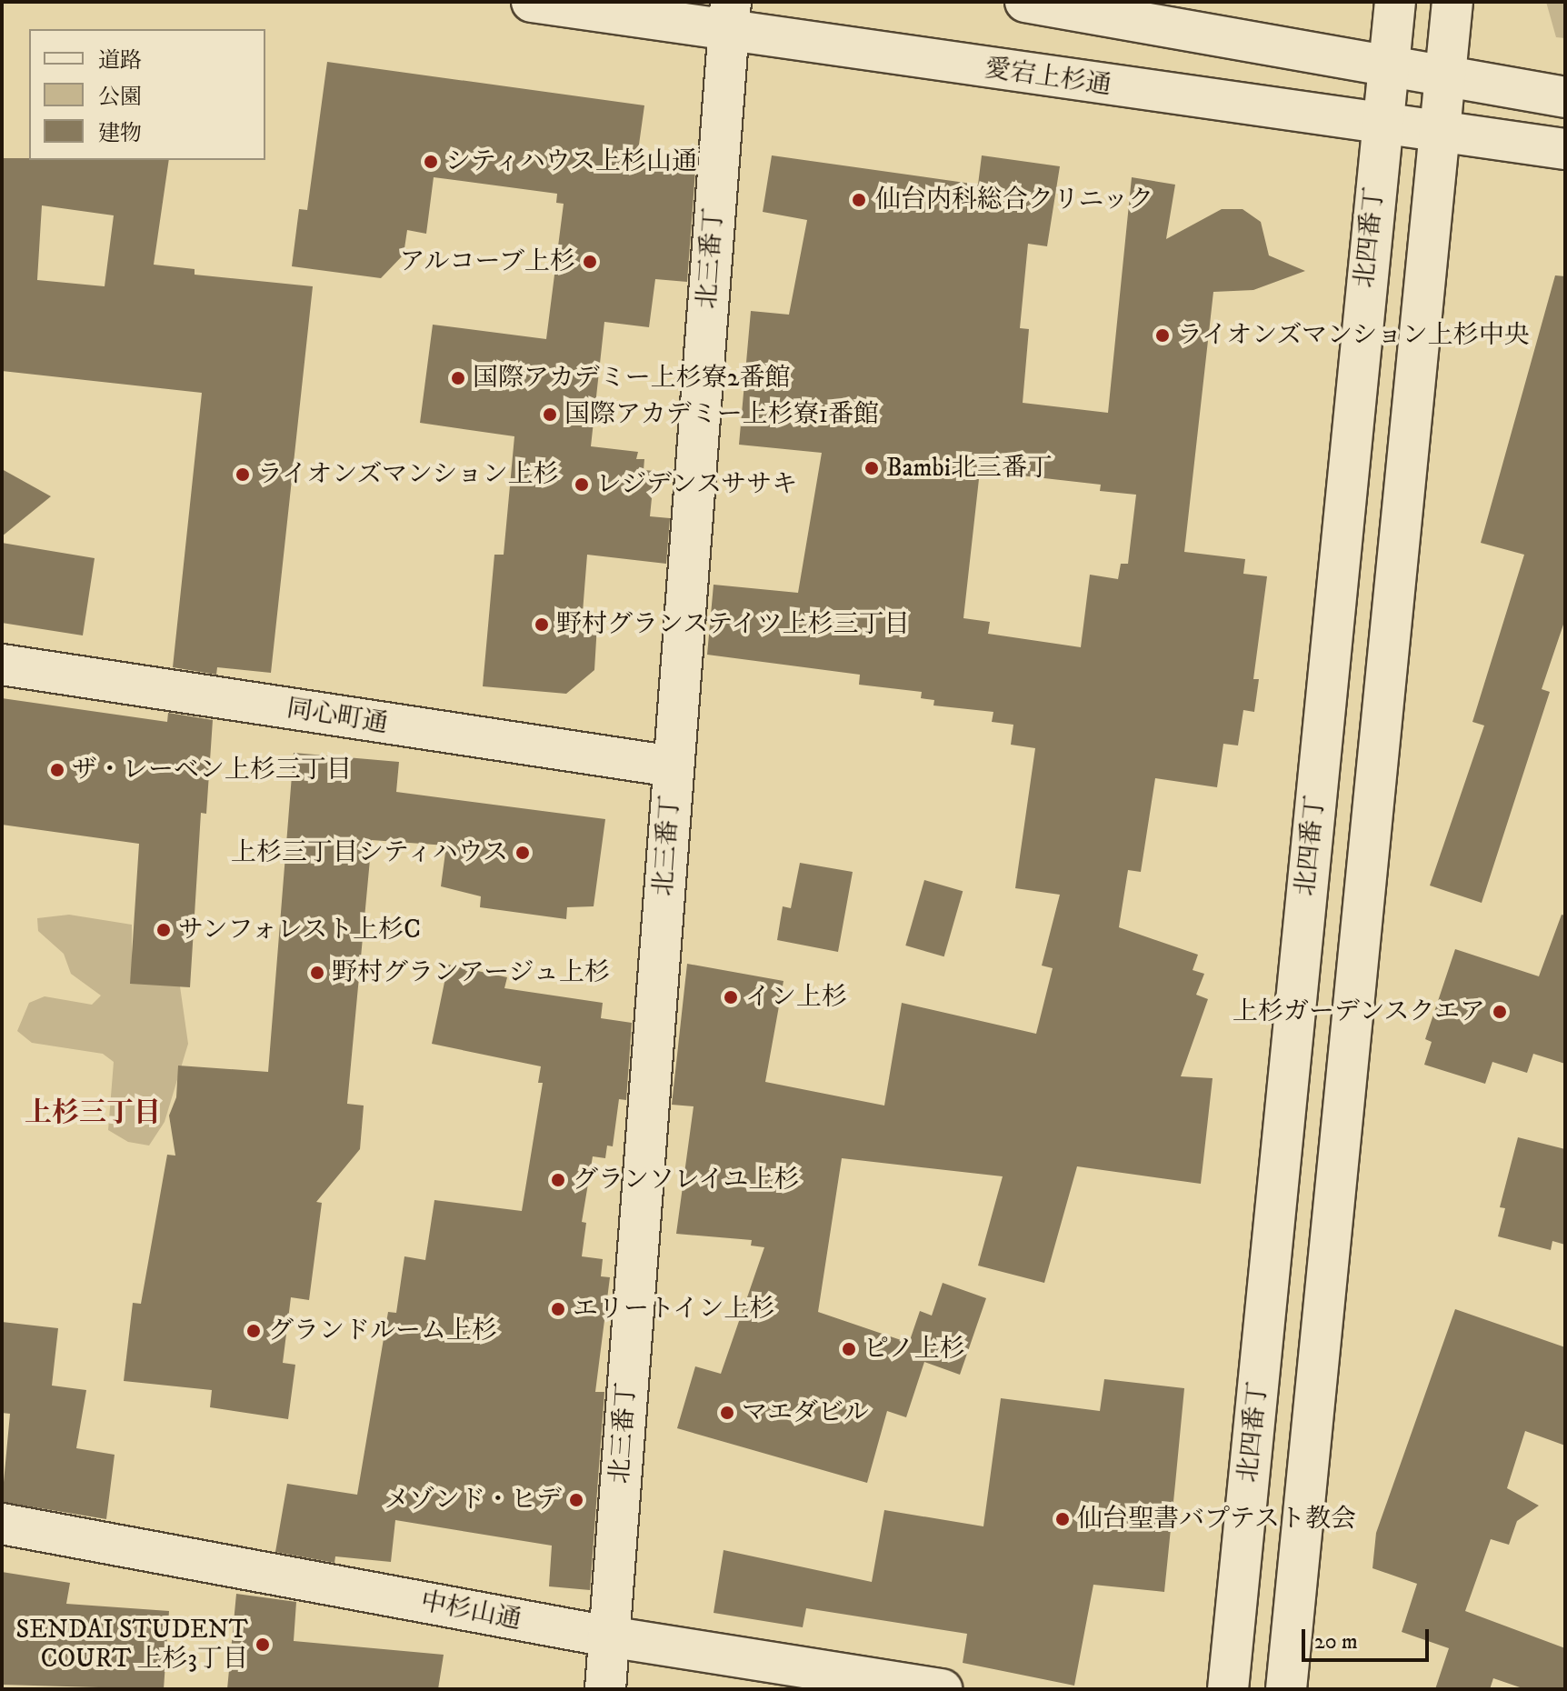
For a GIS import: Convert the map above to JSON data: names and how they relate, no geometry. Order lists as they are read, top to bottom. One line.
{"streets":{"street":["愛宕上杉通","北四番丁","北三番丁","同心町通","中杉山通"]},"crossings":[["愛宕上杉通","北四番丁"],["愛宕上杉通","北三番丁"],["北三番丁","同心町通"],["北三番丁","中杉山通"]],"districts":["上杉三丁目"],"places":["シティハウス上杉山通","仙台内科総合クリニック","アルコーブ上杉","ライオンズマンション上杉中央","国際アカデミー上杉寮2番館","国際アカデミー上杉寮1番館","Bambi北三番丁","ライオンズマンション上杉","レジデンスササキ","野村グランステイツ上杉三丁目","ザ・レーベン上杉三丁目","上杉三丁目シティハウス","サンフォレスト上杉C","野村グランアージュ上杉","イン上杉","上杉ガーデンスクエア","グランソレイユ上杉","エリートイン上杉","グランドルーム上杉","ピノ上杉","マエダビル","メゾンド・ヒデ","仙台聖書バプテスト教会","SENDAI STUDENT COURT 上杉3丁目"],"legend":["道路","公園","建物"],"scale_bar":"20 m"}
